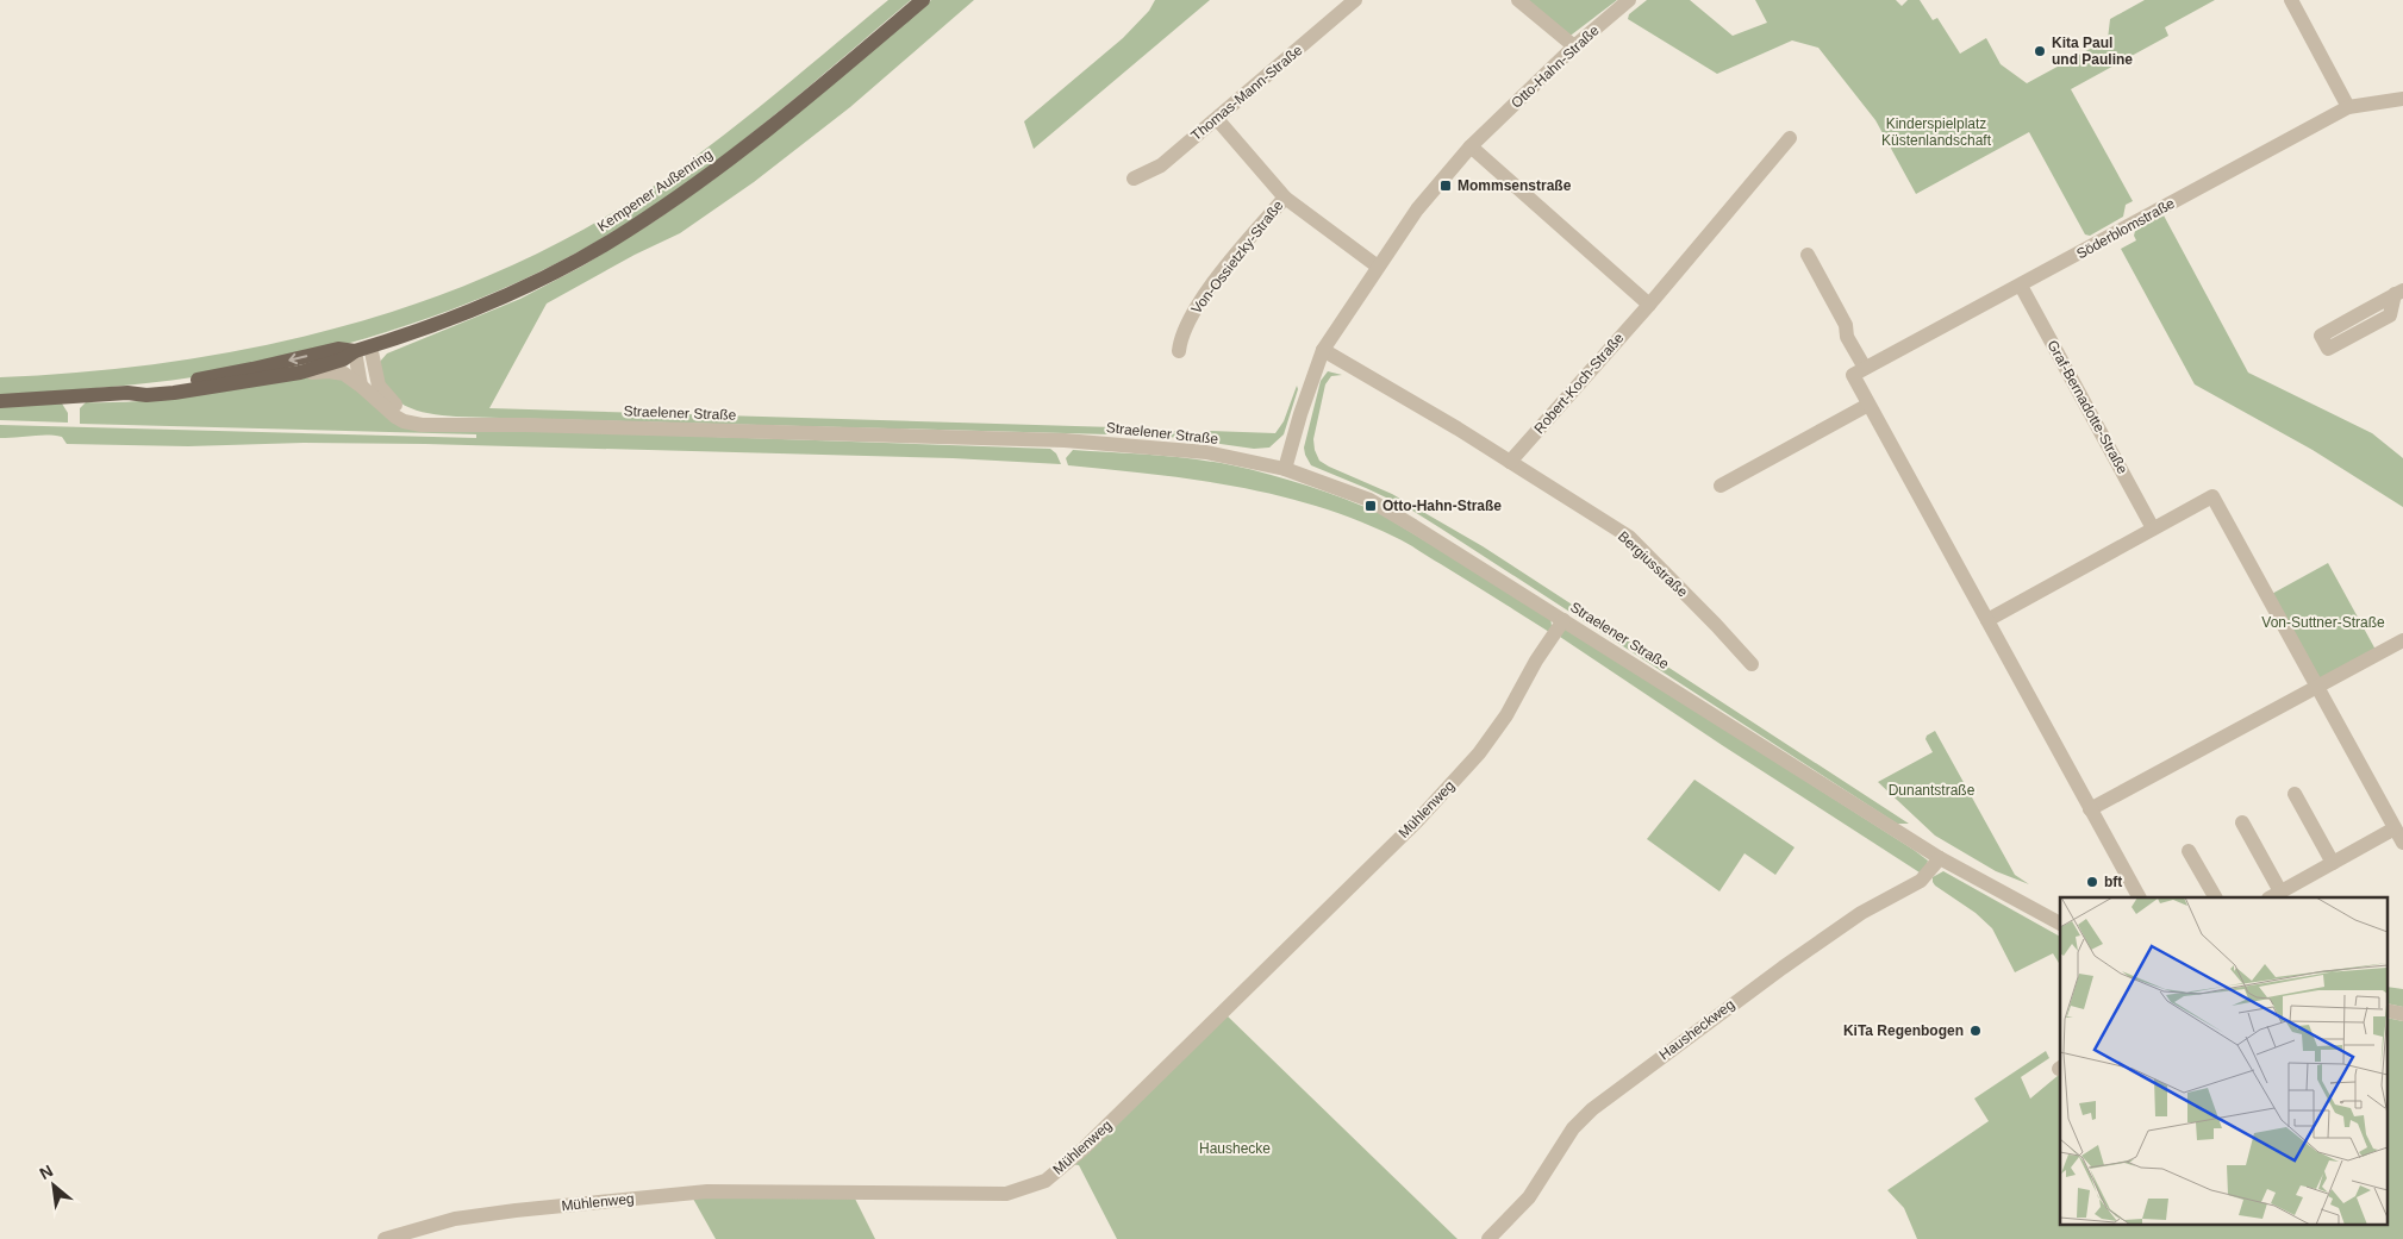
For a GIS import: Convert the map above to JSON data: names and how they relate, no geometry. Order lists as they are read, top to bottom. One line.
{"streets":{"main road":["Kempener Außenring","Straelener Straße"],"street":["Otto-Hahn-Straße","Thomas-Mann-Straße","Söderblomstraße","Von-Ossietzky-Straße","Robert-Koch-Straße","Graf-Bernadotte-Straße","Bergiusstraße","Mühlenweg","Hausheckweg"]},"crossings":[["Otto-Hahn-Straße","Straelener Straße"],["Kempener Außenring","Straelener Straße"],["Söderblomstraße","Graf-Bernadotte-Straße"],["Robert-Koch-Straße","Bergiusstraße"],["Straelener Straße","Mühlenweg"],["Straelener Straße","Hausheckweg"]],"parks":["Kinderspielplatz Küstenlandschaft","Von-Suttner-Straße","Dunantstraße","Haushecke"],"places":{"other":["Kita Paul und Pauline","bft","KiTa Regenbogen"],"transit":["Mommsenstraße","Otto-Hahn-Straße"]},"north":"top left"}
